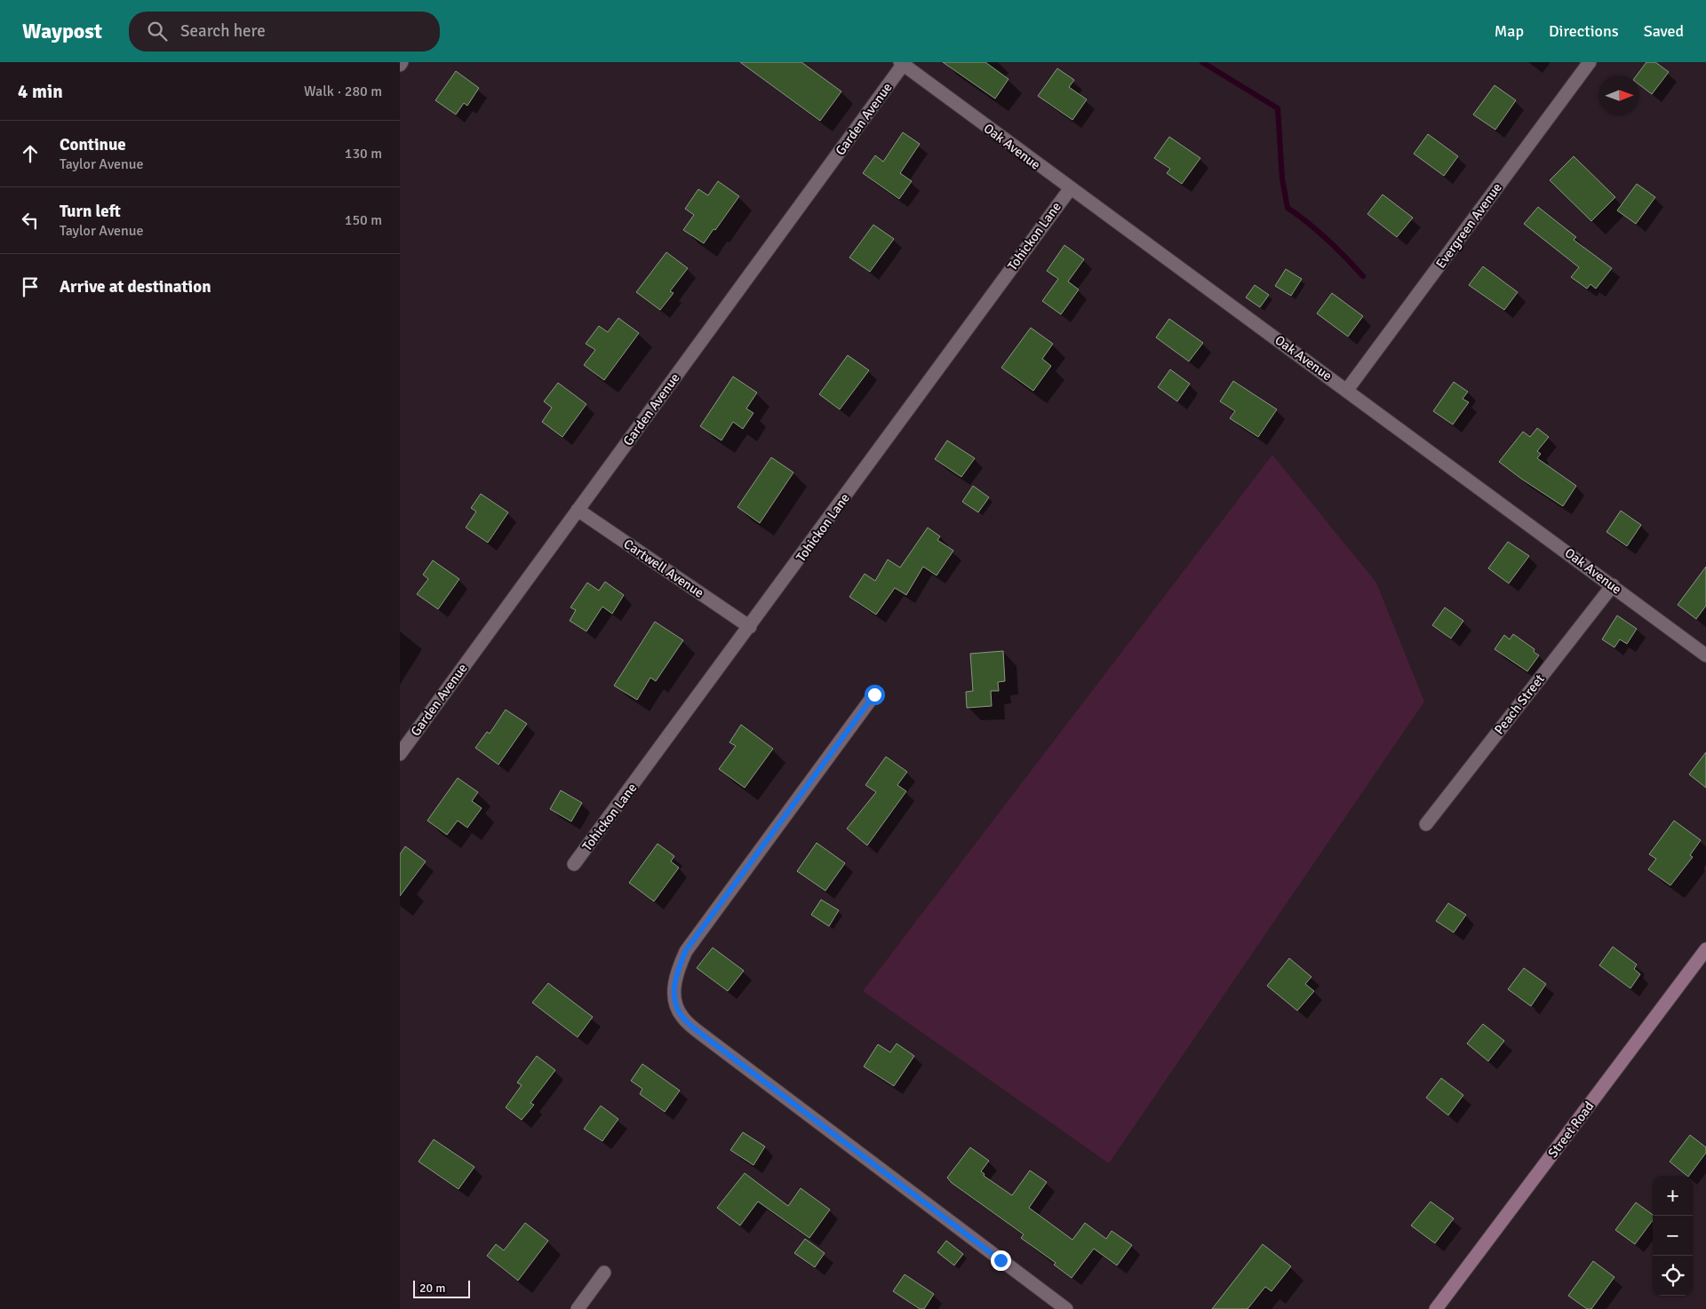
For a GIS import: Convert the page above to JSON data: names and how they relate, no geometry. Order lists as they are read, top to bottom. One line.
{"streets":{"main road":["Street Road"],"street":["Garden Avenue","Oak Avenue","Evergreen Avenue","Tohickon Lane","Cartwell Avenue","Peach Street"]},"crossings":[["Garden Avenue","Oak Avenue"],["Garden Avenue","Cartwell Avenue"],["Oak Avenue","Evergreen Avenue"],["Oak Avenue","Tohickon Lane"],["Oak Avenue","Peach Street"],["Tohickon Lane","Cartwell Avenue"]],"scale_bar":"20 m","north":"right","page":{"header":"Waypost","search":"Search here","nav":["Map","Directions","Saved"],"heading":["4 min","Walk · 280 m"],"list":[["Continue","Taylor Avenue","130 m"],["Turn left","Taylor Avenue","150 m"],"Arrive at destination"],"map_buttons":["+","−"],"scale":"20 m"}}
